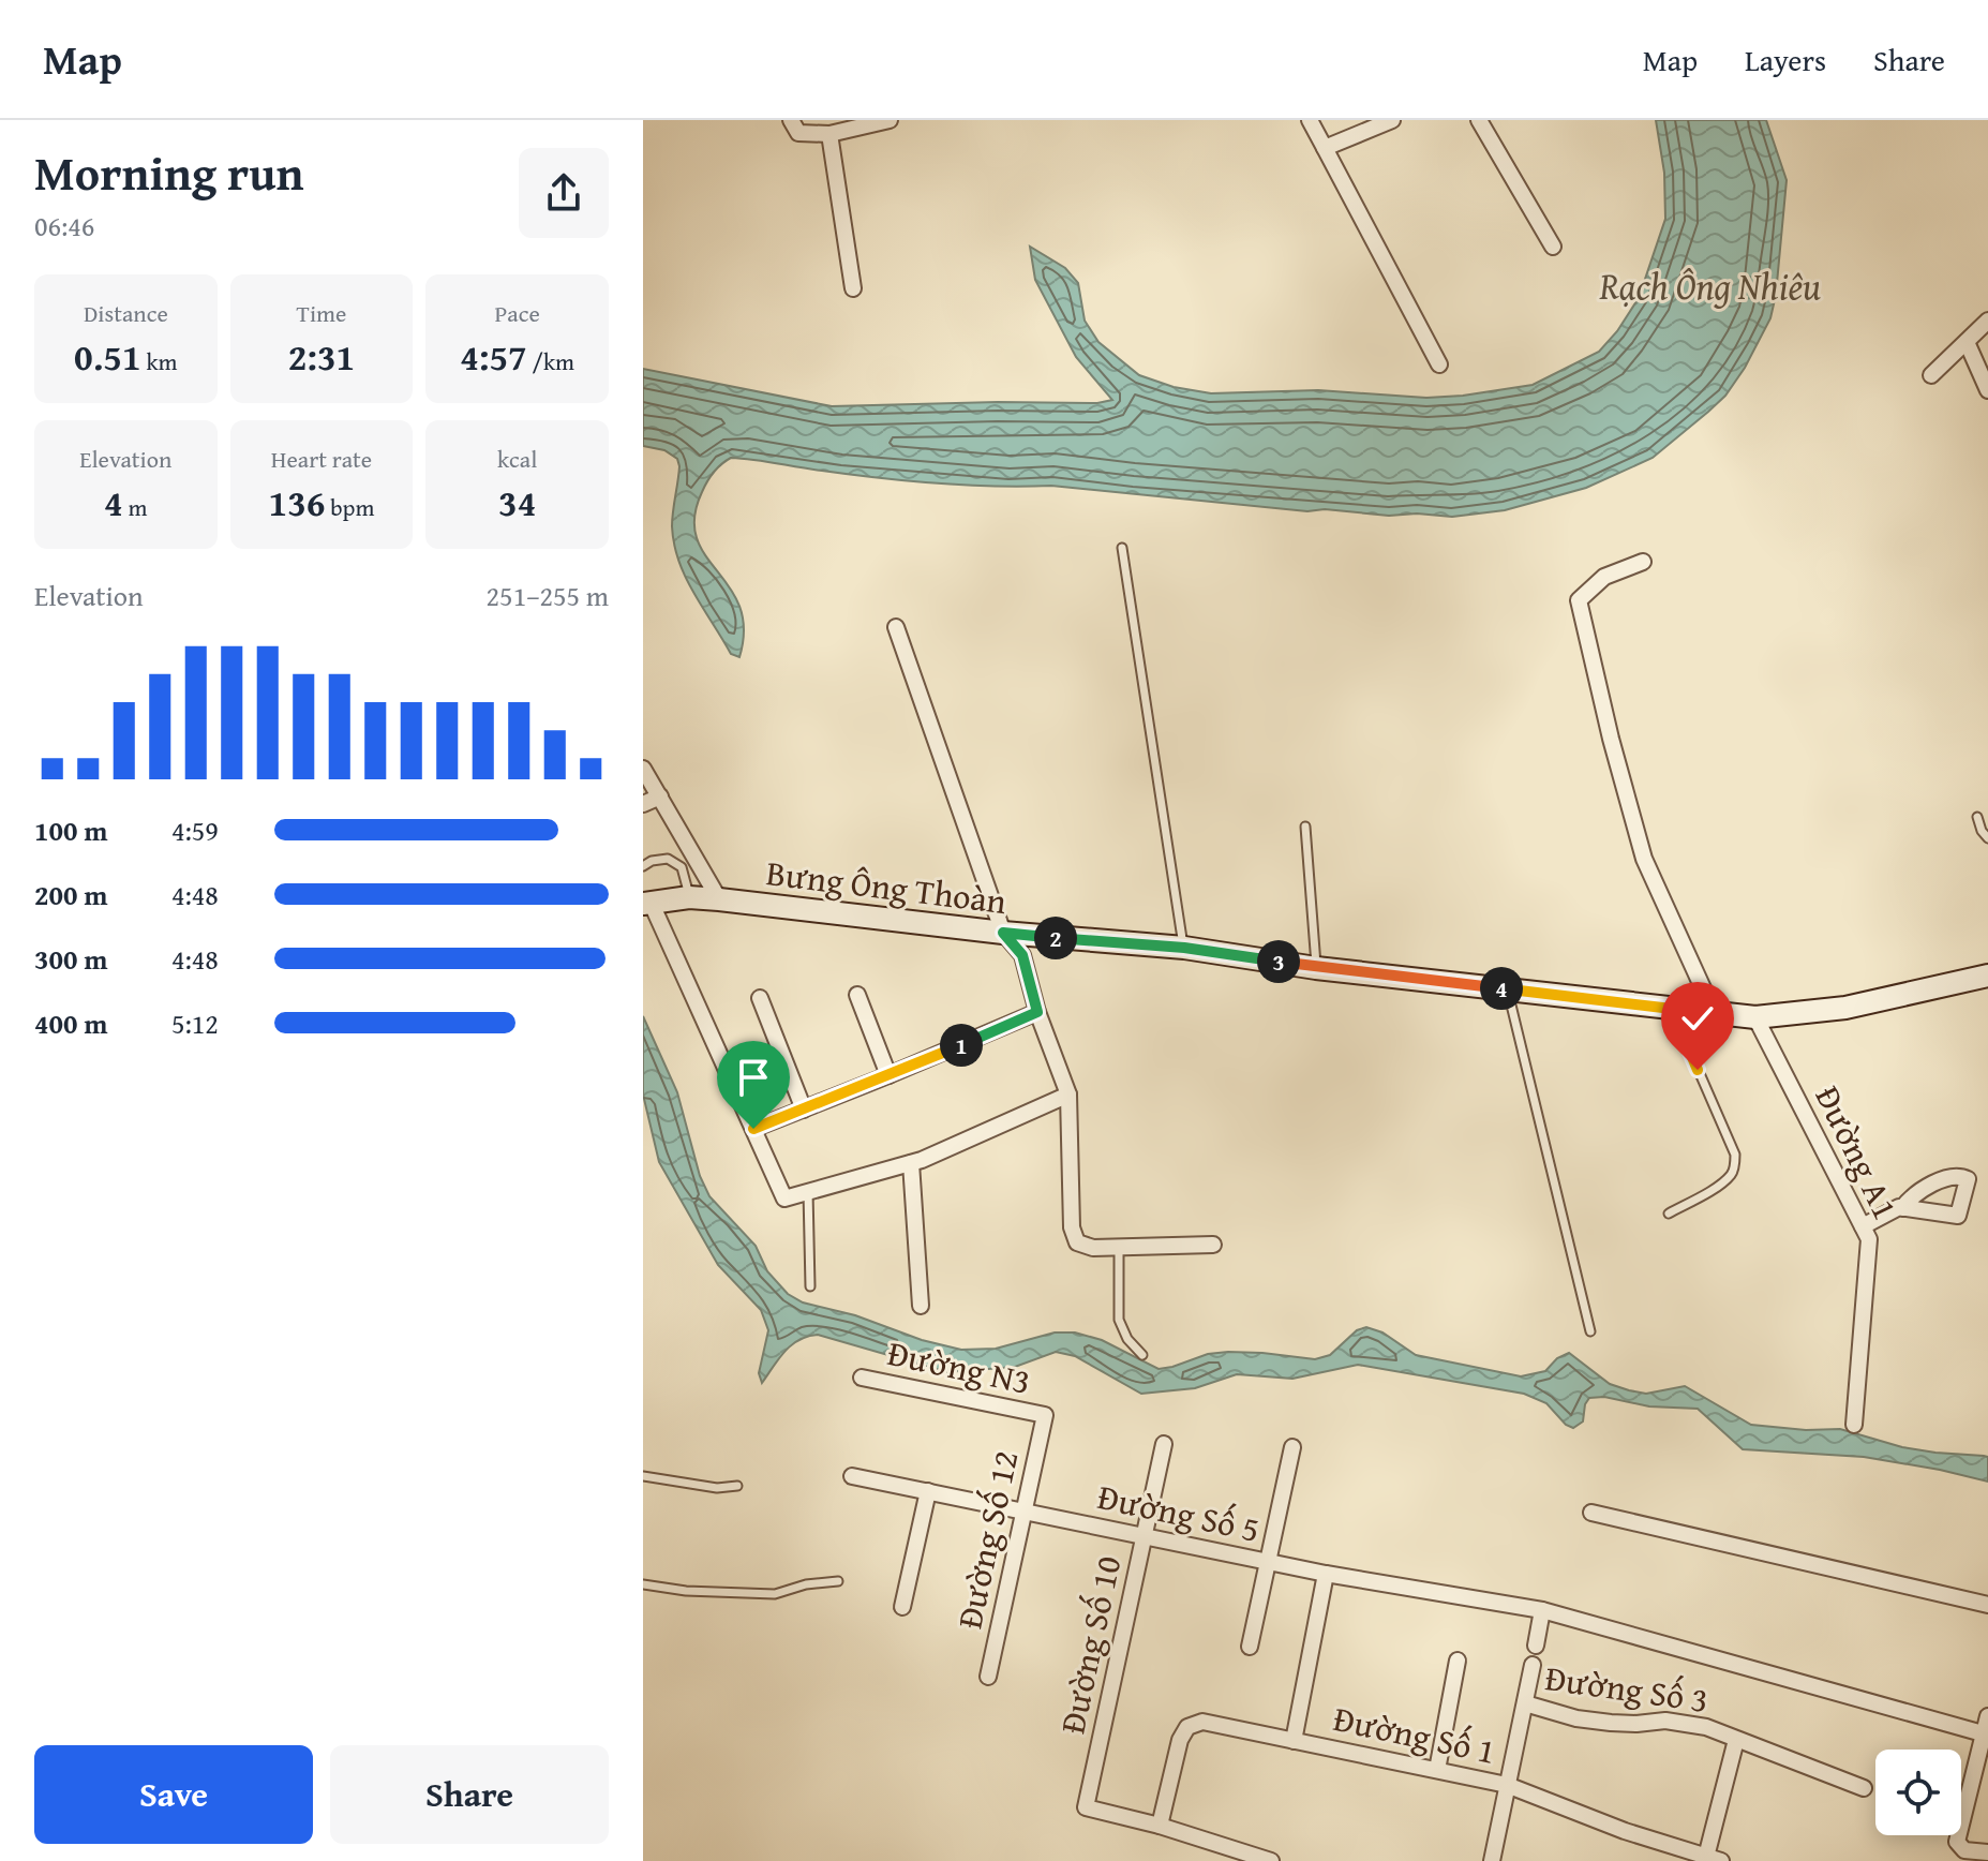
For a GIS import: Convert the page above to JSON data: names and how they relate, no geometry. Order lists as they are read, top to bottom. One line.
{"streets":{"street":["Bưng Ông Thoàn","Đường A1","Đường N3","Đường Số 5","Đường Số 12","Đường Số 10","Đường Số 3","Đường Số 1"]},"crossings":[["Bưng Ông Thoàn","Đường A1"],["Đường N3","Đường Số 12"],["Đường Số 5","Đường Số 12"],["Đường Số 5","Đường Số 10"],["Đường Số 10","Đường Số 1"]],"water":["Rạch Ông Nhiêu"],"page":{"header":"Map","nav":["Map","Layers","Share"],"heading":["Morning run","06:46"],"stats":[["Distance","0.51 km"],["Time","2:31"],["Pace","4:57 /km"],["Elevation","4 m"],["Heart rate","136 bpm"],["kcal","34"]],"chart":["Elevation","251–255 m"],"list":[{"name":"100 m","note":"4:59"},{"name":"200 m","note":"4:48"},{"name":"300 m","note":"4:48"},{"name":"400 m","note":"5:12"}],"pins":["2","3","4","1"],"buttons":["Save","Share"]}}
